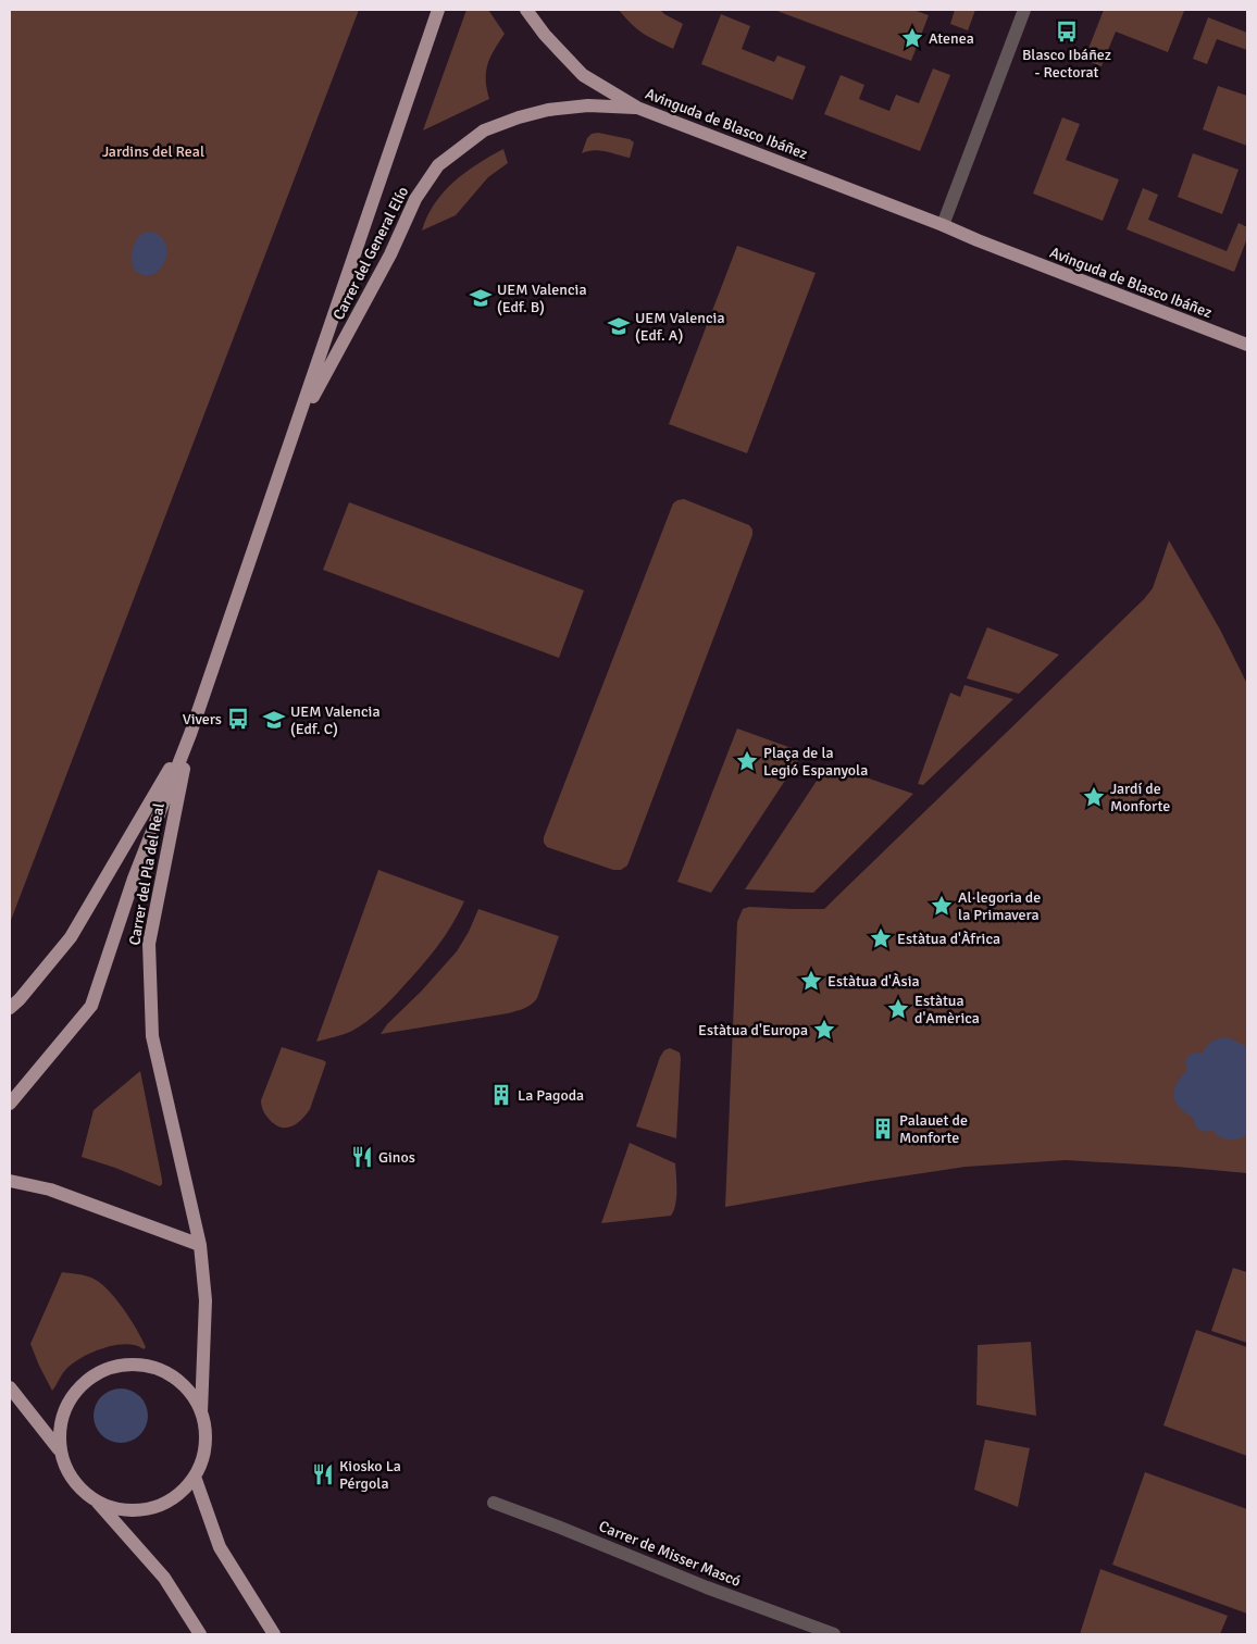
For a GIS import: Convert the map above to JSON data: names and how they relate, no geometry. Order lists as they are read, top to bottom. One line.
{"streets":{"main road":["Avinguda de Blasco Ibáñez","Carrer del General Elío","Carrer del Pla del Real"],"street":["Carrer de Misser Mascó"]},"crossings":[["Avinguda de Blasco Ibáñez","Carrer del General Elío"],["Carrer del General Elío","Carrer del Pla del Real"]],"parks":["Jardins del Real"],"places":{"bus stop":["Blasco Ibáñez - Rectorat","Vivers"],"place":["Atenea","Plaça de la Legió Espanyola","Jardí de Monforte","Al·legoria de la Primavera","Estàtua d'Àfrica","Estàtua d'Àsia","Estàtua d'Amèrica","Estàtua d'Europa"],"school or university":["UEM Valencia (Edf. B)","UEM Valencia (Edf. A)","UEM Valencia (Edf. C)"],"building":["La Pagoda","Palauet de Monforte"],"restaurant":["Ginos","Kiosko La Pérgola"]}}
